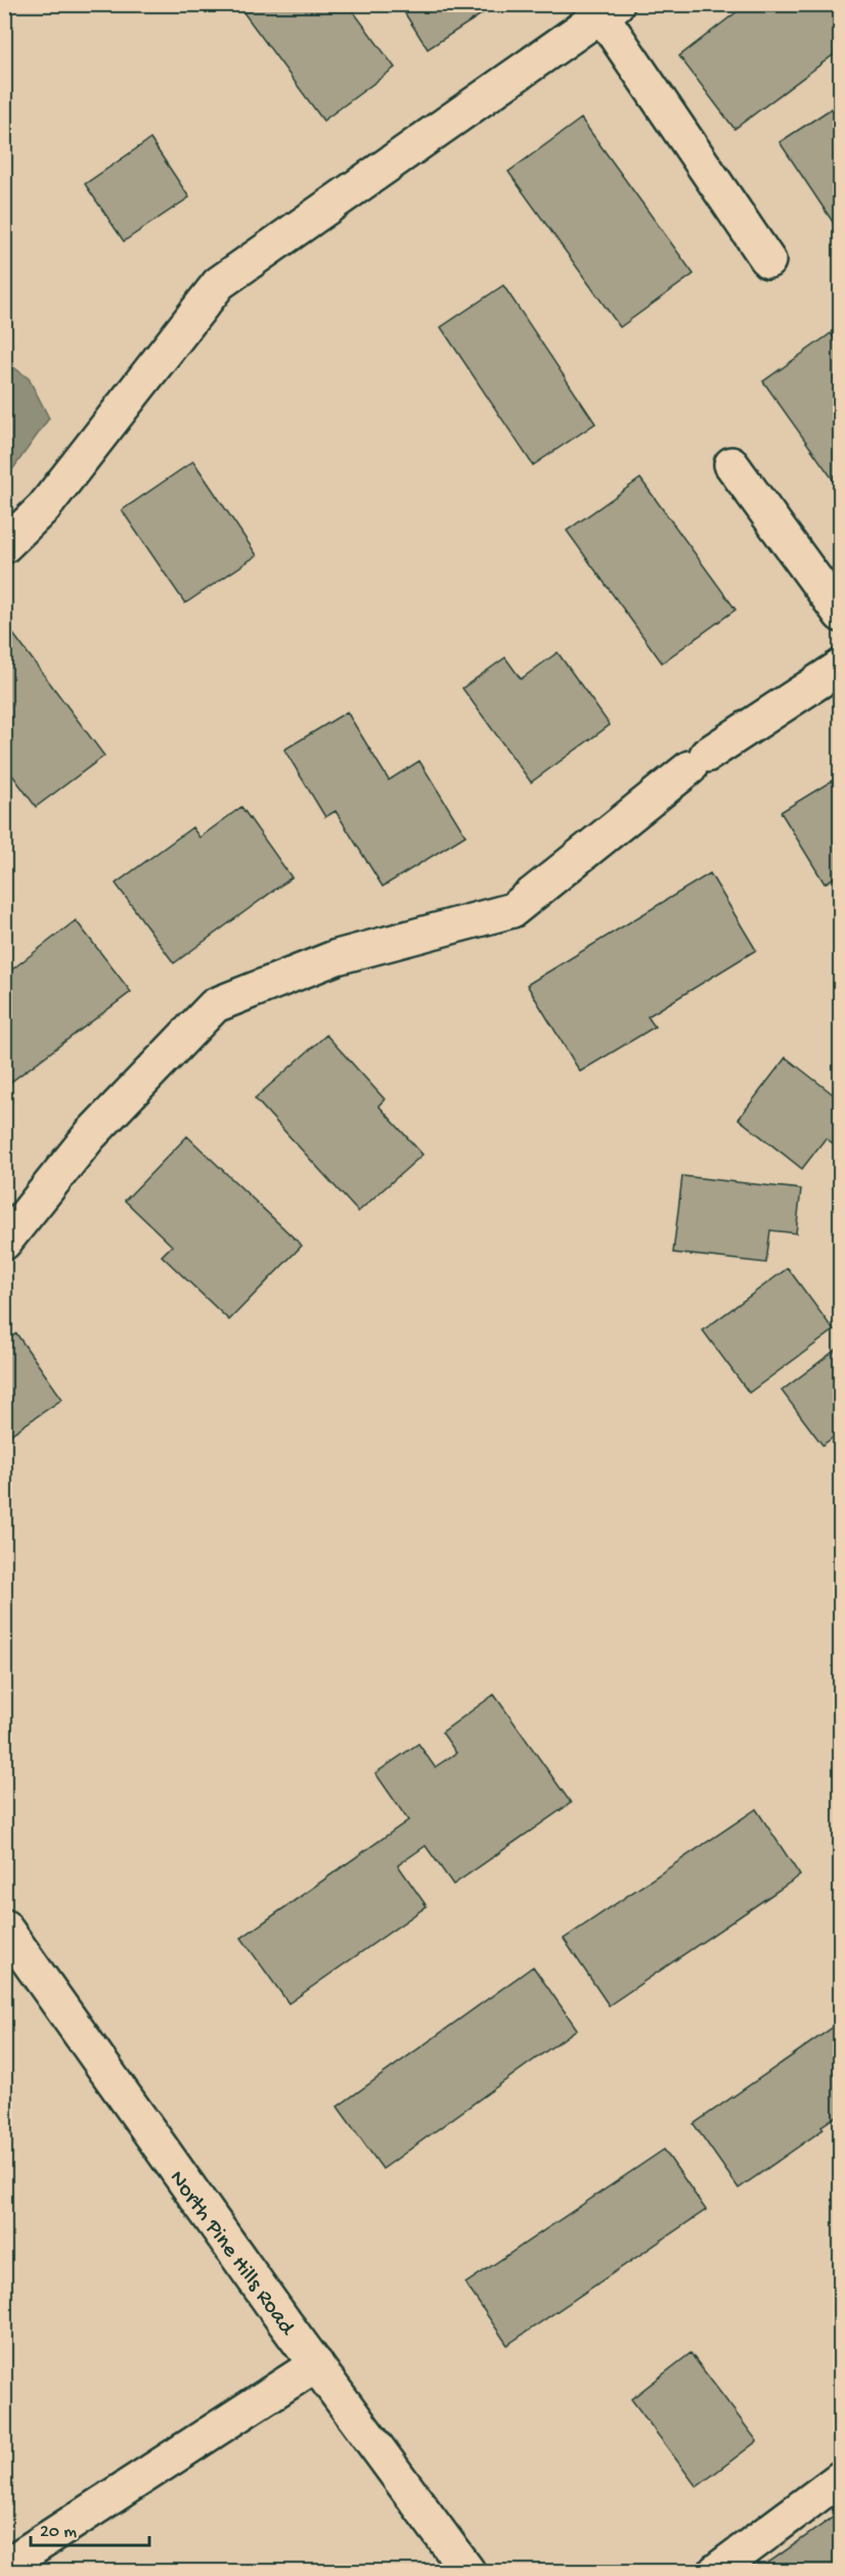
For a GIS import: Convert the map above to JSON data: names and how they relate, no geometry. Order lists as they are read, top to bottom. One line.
{"streets":{"street":["North Pine Hills Road"]},"scale_bar":"20 m"}
